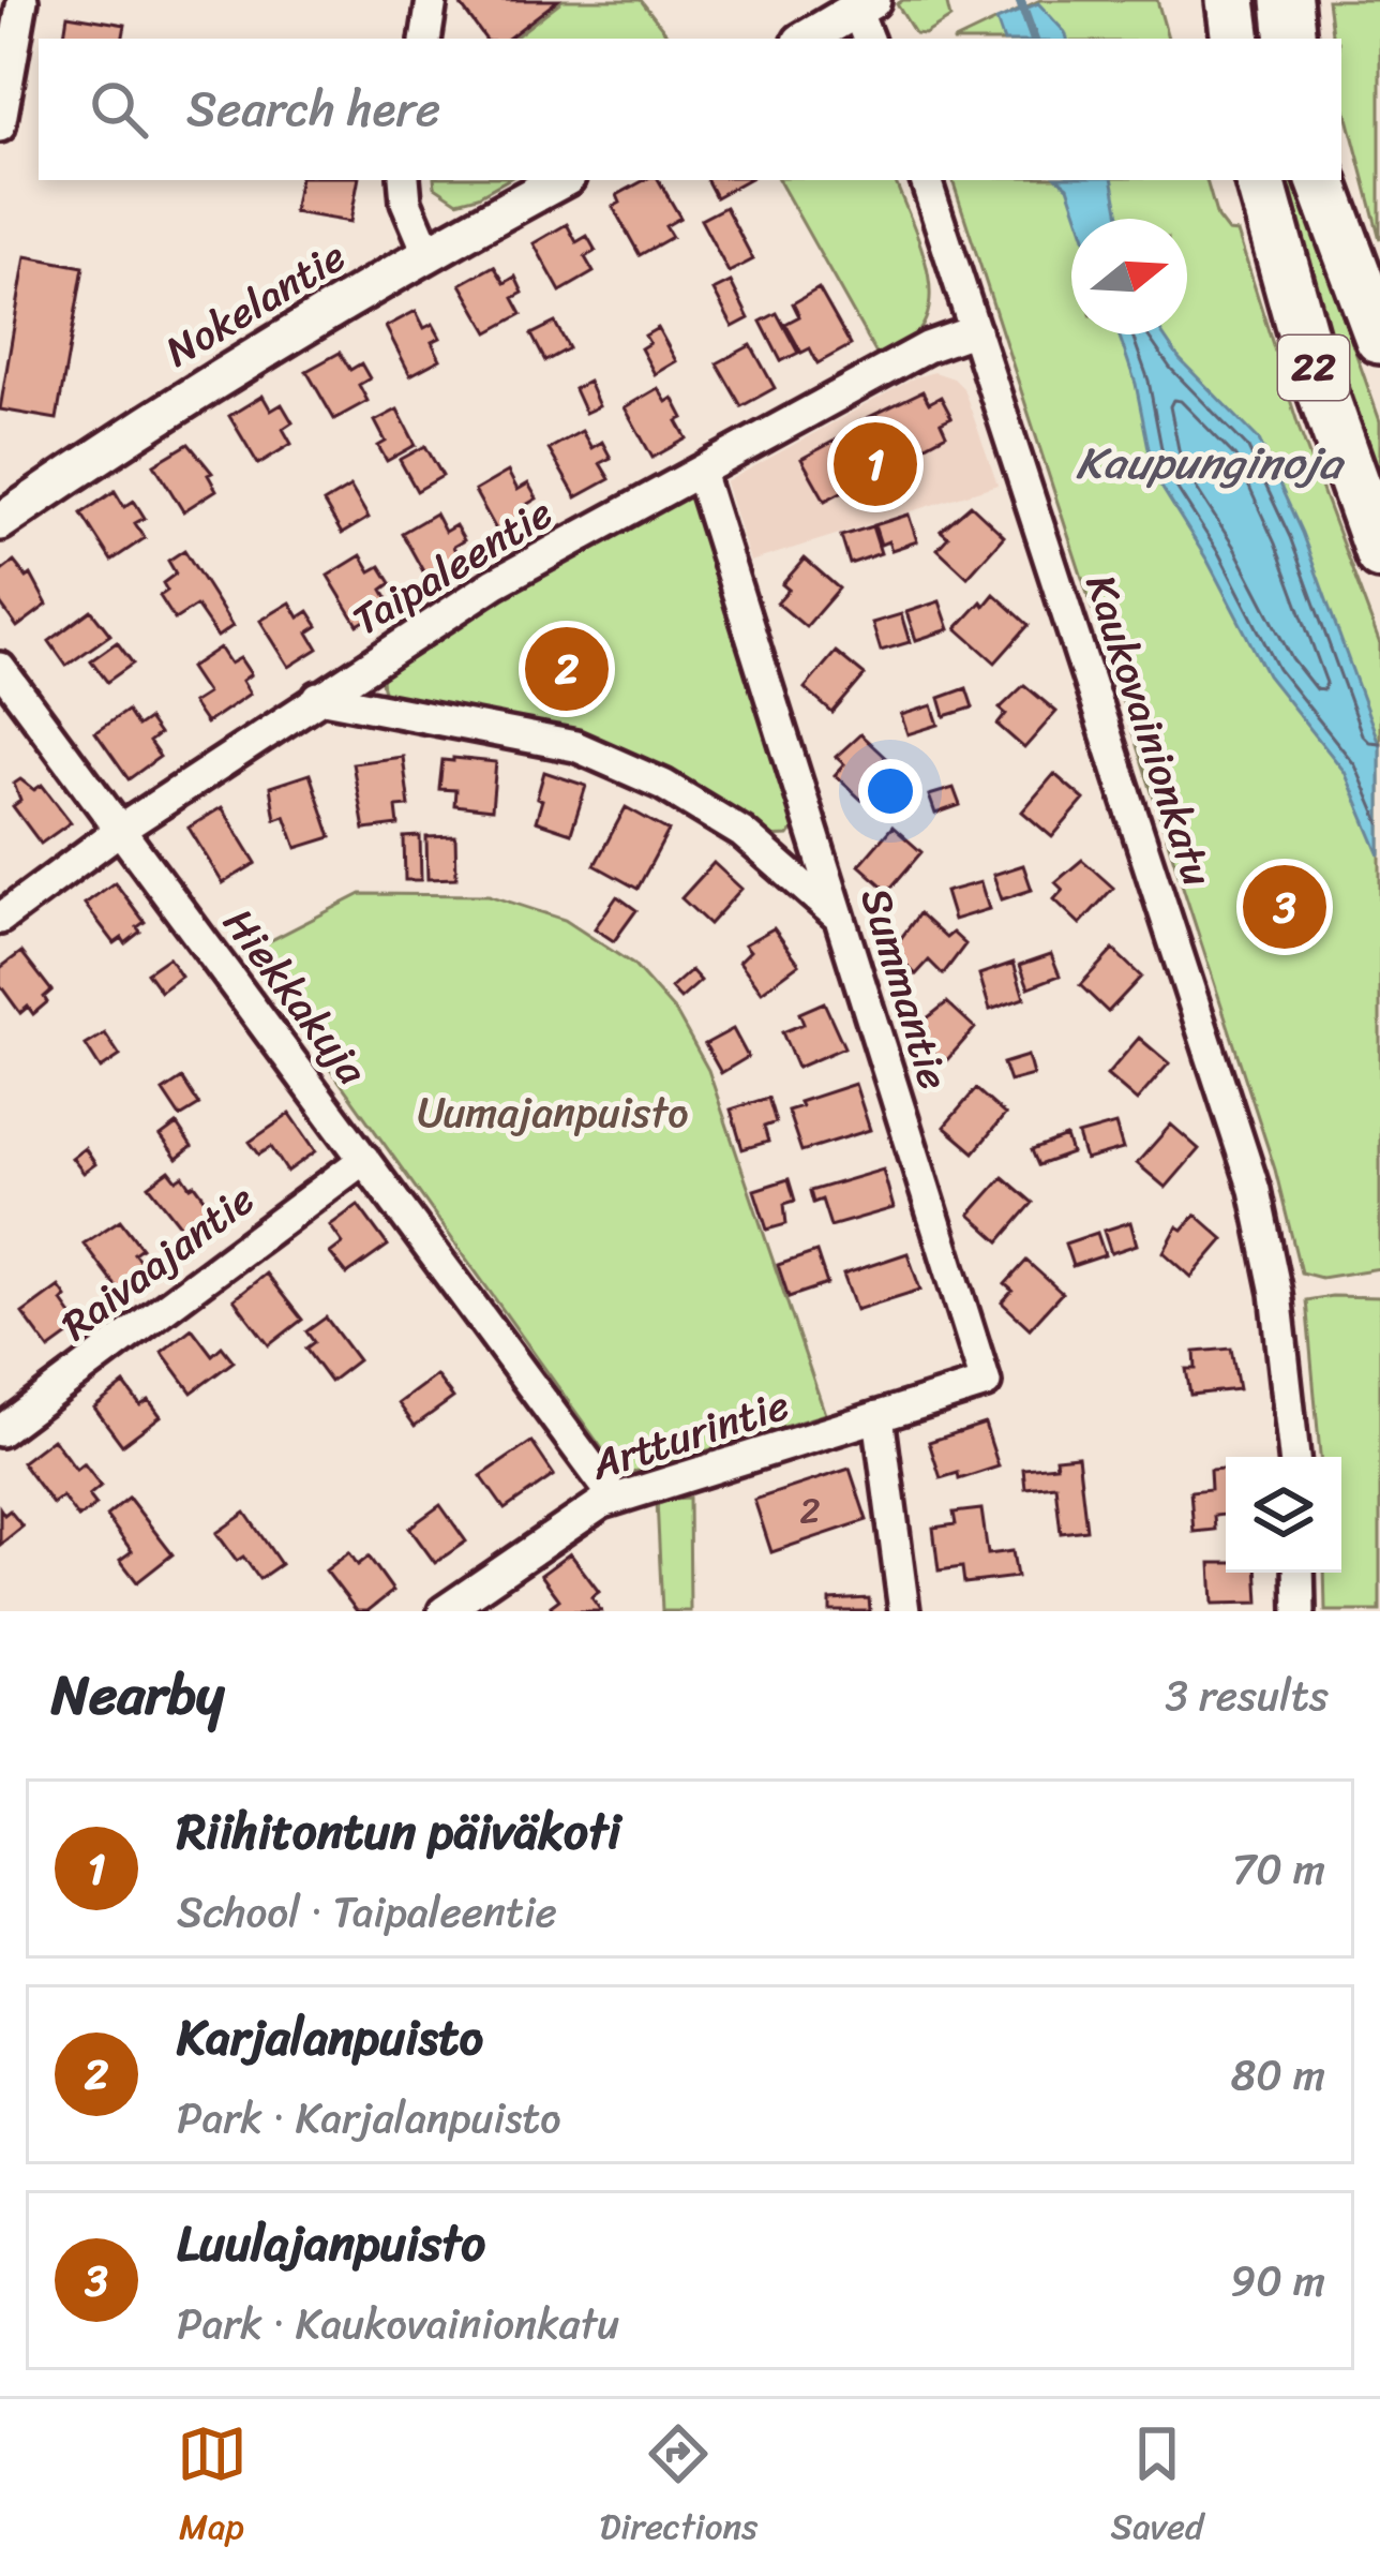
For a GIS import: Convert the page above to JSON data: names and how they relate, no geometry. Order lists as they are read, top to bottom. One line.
{"streets":{"highway":["22"],"street":["Nokelantie","Taipaleentie","Kaukovainionkatu","Summantie","Hiekkakuja","Raivaajantie","Artturintie"]},"crossings":[["Taipaleentie","Kaukovainionkatu"],["Taipaleentie","Summantie"],["Taipaleentie","Hiekkakuja"],["Summantie","Artturintie"],["Hiekkakuja","Raivaajantie"],["Hiekkakuja","Artturintie"]],"water":["Kaupunginoja"],"parks":["Uumajanpuisto"],"house_numbers":["2"],"north":"right","page":{"search":"Search here","pins":["1","2","3"],"heading":["Nearby","3 results"],"list":[{"mark":"1","name":"Riihitontun päiväkoti","note":"School · Taipaleentie","value":"70 m"},{"mark":"2","name":"Karjalanpuisto","note":"Park · Karjalanpuisto","value":"80 m"},{"mark":"3","name":"Luulajanpuisto","note":"Park · Kaukovainionkatu","value":"90 m"}],"nav":["Map","Directions","Saved"]}}
